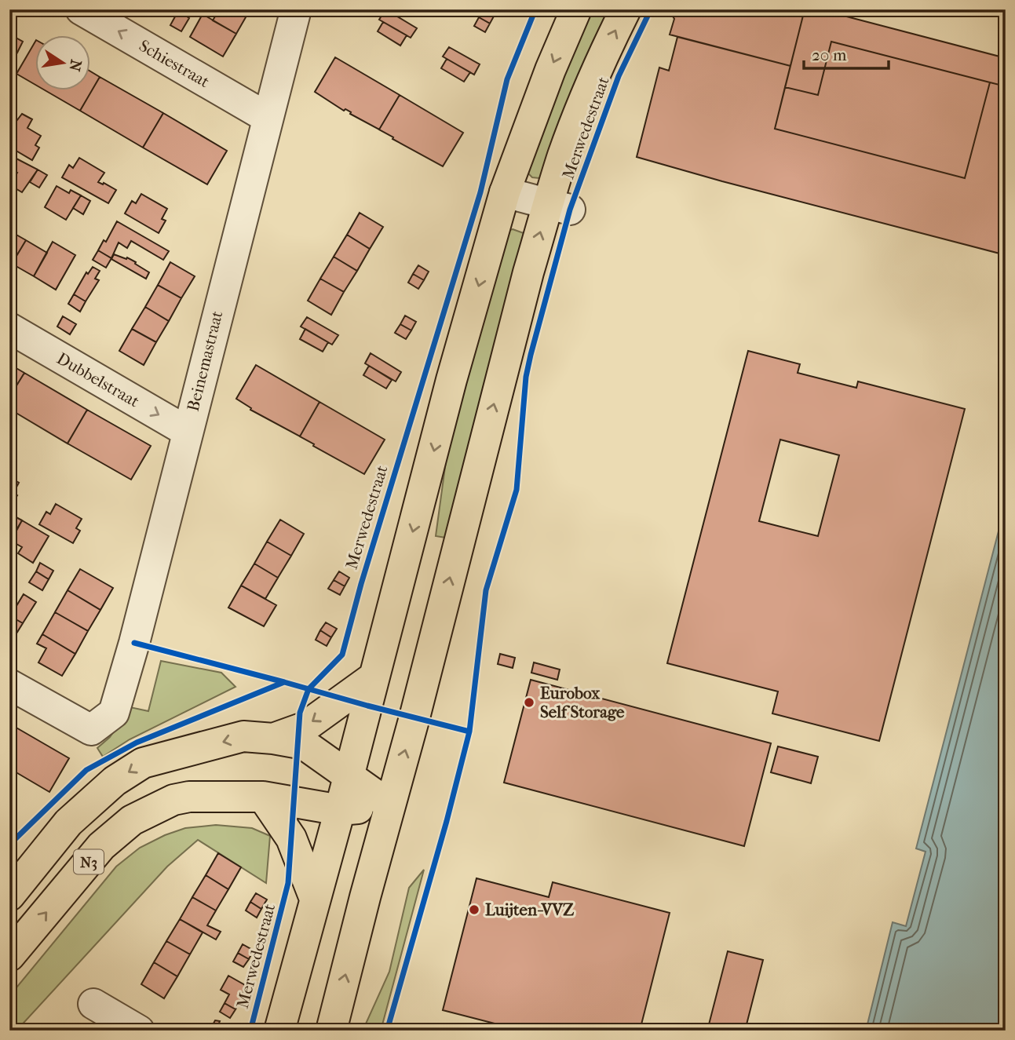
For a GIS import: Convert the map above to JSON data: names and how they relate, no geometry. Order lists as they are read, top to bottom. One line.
{"streets":{"main road":["Merwedestraat","N3"],"street":["Schiestraat","Beinemastraat","Dubbelstraat"]},"crossings":[["Schiestraat","Beinemastraat"],["Beinemastraat","Dubbelstraat"]],"one_way":["Schiestraat","Dubbelstraat"],"places":["Eurobox Self Storage","Luijten-VVZ"],"scale_bar":"20 m","north":"right"}
